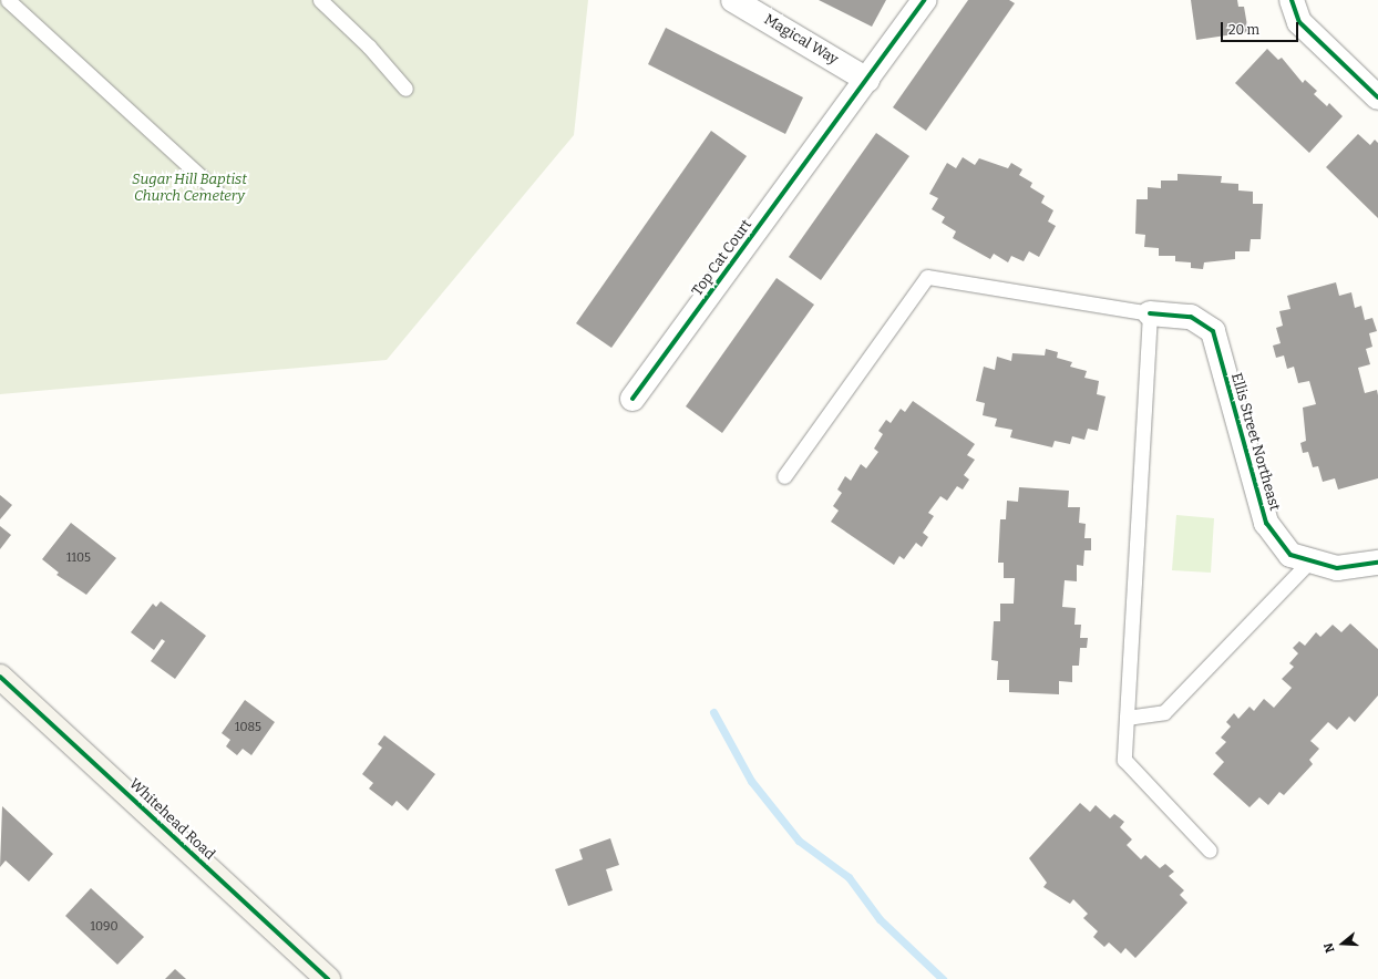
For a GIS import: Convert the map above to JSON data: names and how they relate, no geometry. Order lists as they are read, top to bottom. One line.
{"streets":{"street":["Magical Way","Top Cat Court","Ellis Street Northeast","Whitehead Road"]},"crossings":[["Magical Way","Top Cat Court"]],"parks":["Sugar Hill Baptist Church Cemetery"],"house_numbers":["1105","1085","1090"],"scale_bar":"20 m","north":"left"}
